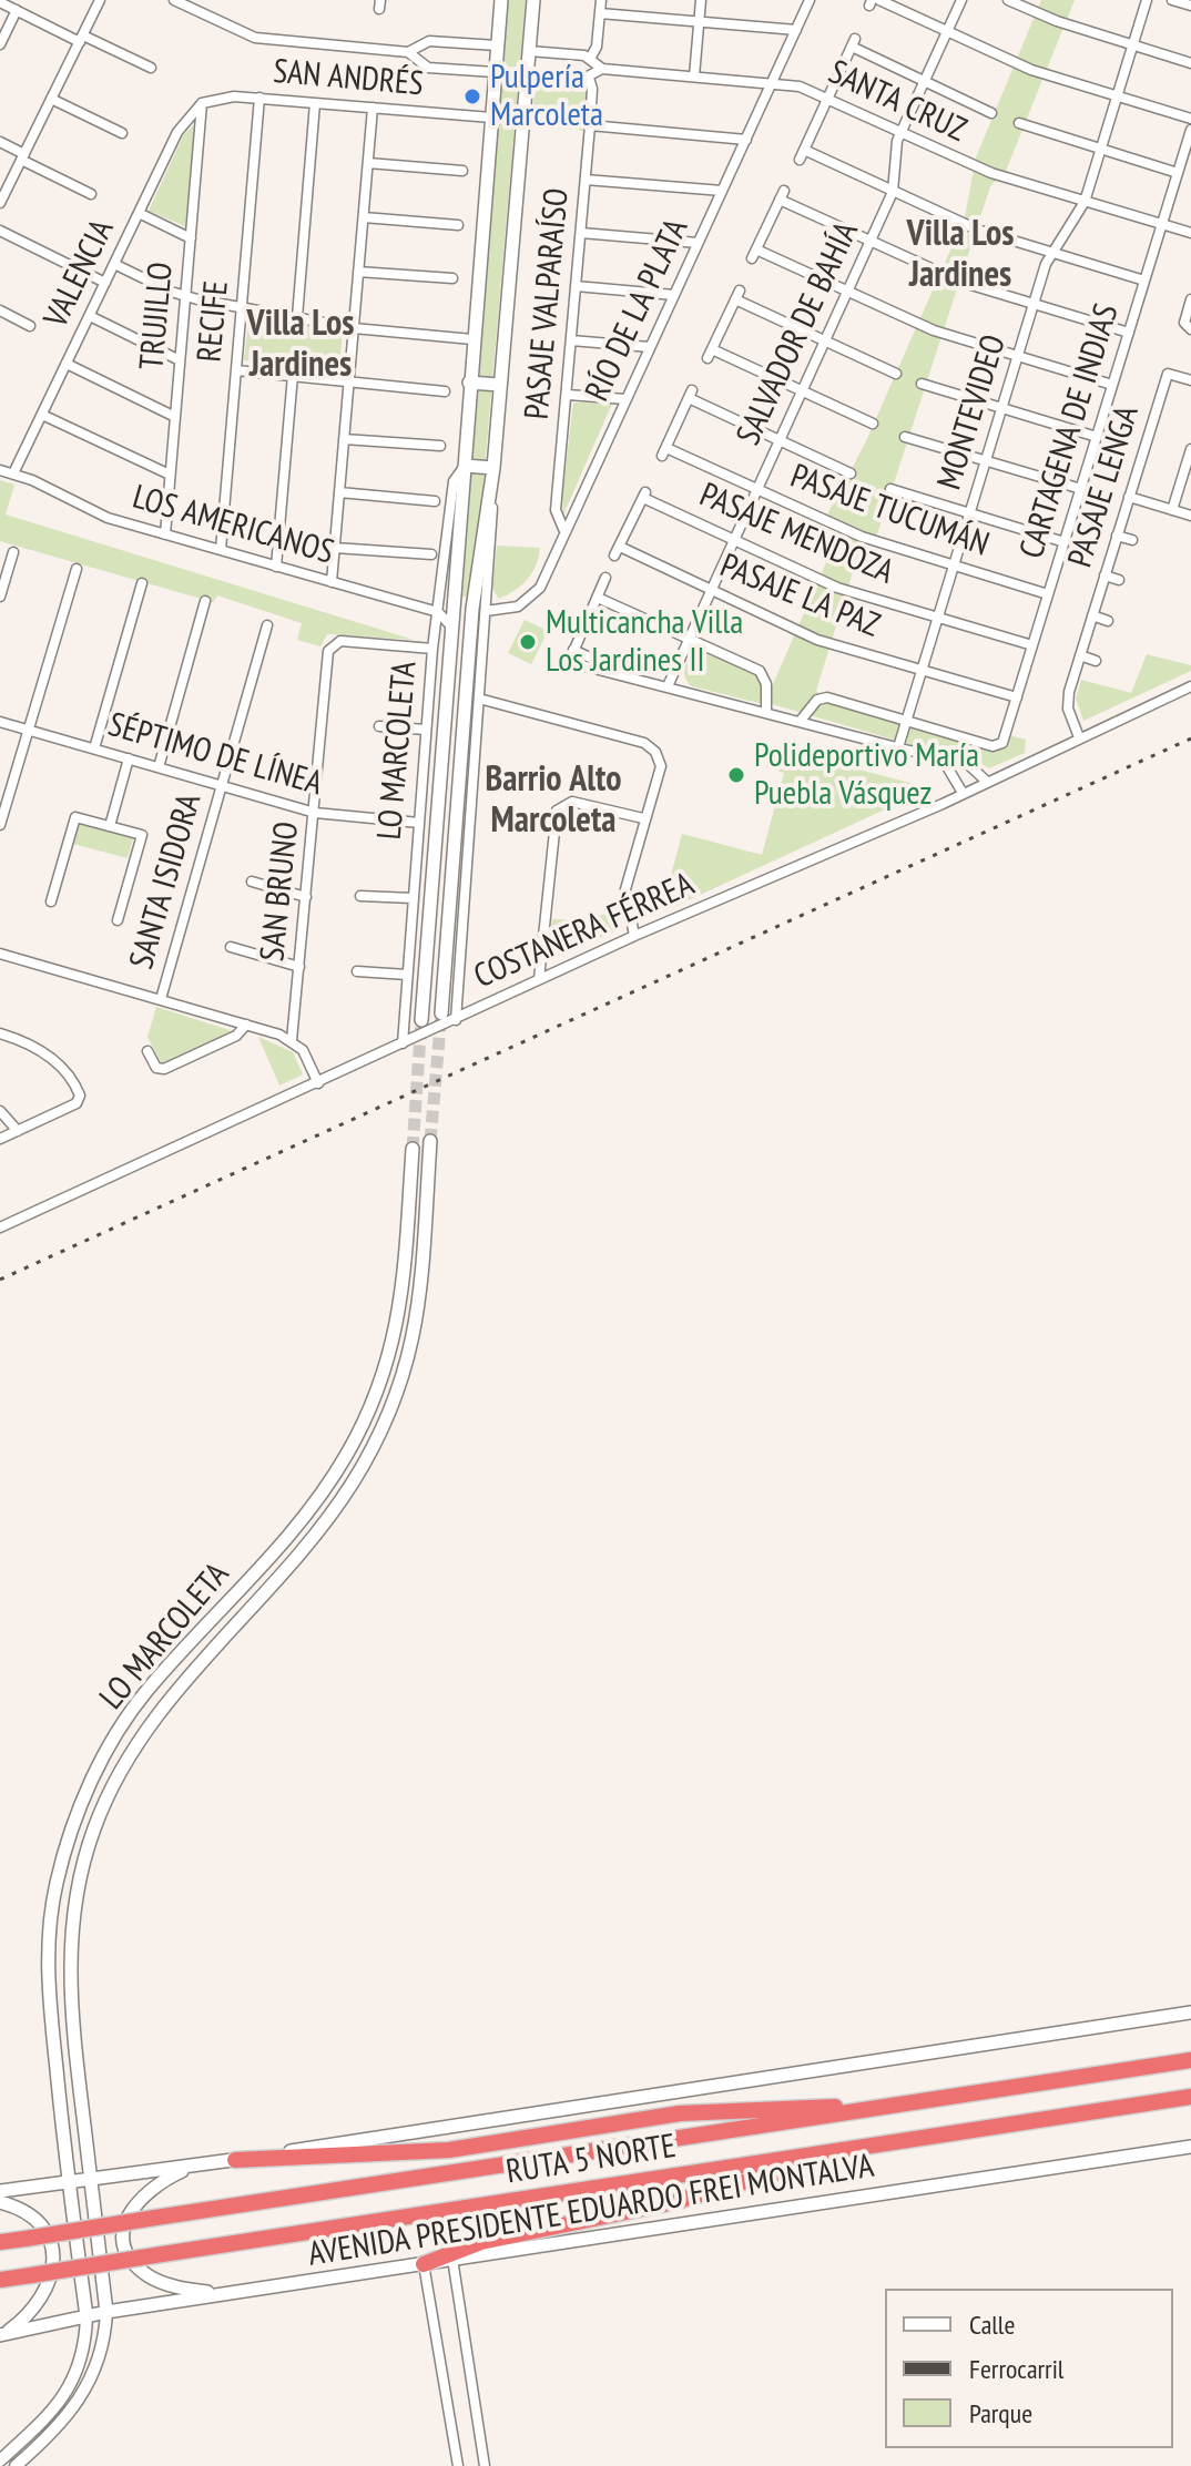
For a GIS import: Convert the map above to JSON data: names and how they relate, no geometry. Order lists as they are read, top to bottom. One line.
{"streets":{"highway":["RUTA 5 NORTE"],"main road":["LO MARCOLETA","AVENIDA PRESIDENTE EDUARDO FREI MONTALVA"],"street":["SAN ANDRÉS","SANTA CRUZ","VALENCIA","PASAJE VALPARAÍSO","RÍO DE LA PLATA","TRUJILLO","RECIFE","SALVADOR DE BAHÍA","MONTEVIDEO","CARTAGENA DE INDIAS","PASAJE LENGA","PASAJE TUCUMÁN","LOS AMERICANOS","PASAJE MENDOZA","PASAJE LA PAZ","SÉPTIMO DE LÍNEA","SANTA ISIDORA","SAN BRUNO","COSTANERA FÉRREA"]},"crossings":[["SAN ANDRÉS","VALENCIA"],["SAN ANDRÉS","TRUJILLO"],["SAN ANDRÉS","RECIFE"],["SAN ANDRÉS","LO MARCOLETA"],["SANTA CRUZ","RÍO DE LA PLATA"],["SANTA CRUZ","SALVADOR DE BAHÍA"],["SANTA CRUZ","MONTEVIDEO"],["SANTA CRUZ","CARTAGENA DE INDIAS"],["VALENCIA","TRUJILLO"],["VALENCIA","LOS AMERICANOS"],["PASAJE VALPARAÍSO","RÍO DE LA PLATA"],["RÍO DE LA PLATA","LO MARCOLETA"],["TRUJILLO","LOS AMERICANOS"],["RECIFE","LOS AMERICANOS"],["SALVADOR DE BAHÍA","PASAJE TUCUMÁN"],["SALVADOR DE BAHÍA","PASAJE MENDOZA"],["SALVADOR DE BAHÍA","PASAJE LA PAZ"],["MONTEVIDEO","CARTAGENA DE INDIAS"],["MONTEVIDEO","PASAJE TUCUMÁN"],["MONTEVIDEO","PASAJE MENDOZA"],["MONTEVIDEO","PASAJE LA PAZ"],["CARTAGENA DE INDIAS","PASAJE TUCUMÁN"],["CARTAGENA DE INDIAS","PASAJE MENDOZA"],["CARTAGENA DE INDIAS","PASAJE LA PAZ"],["PASAJE LENGA","COSTANERA FÉRREA"],["LOS AMERICANOS","LO MARCOLETA"],["PASAJE MENDOZA","PASAJE LA PAZ"],["LO MARCOLETA","SÉPTIMO DE LÍNEA"],["LO MARCOLETA","SAN BRUNO"],["LO MARCOLETA","COSTANERA FÉRREA"],["LO MARCOLETA","AVENIDA PRESIDENTE EDUARDO FREI MONTALVA"],["SÉPTIMO DE LÍNEA","SANTA ISIDORA"],["SÉPTIMO DE LÍNEA","SAN BRUNO"]],"districts":["Villa Los Jardines","Villa Los Jardines","Barrio Alto Marcoleta"],"places":["Pulpería Marcoleta","Multicancha Villa Los Jardines II","Polideportivo María Puebla Vásquez"],"legend":["Calle","Ferrocarril","Parque"]}
